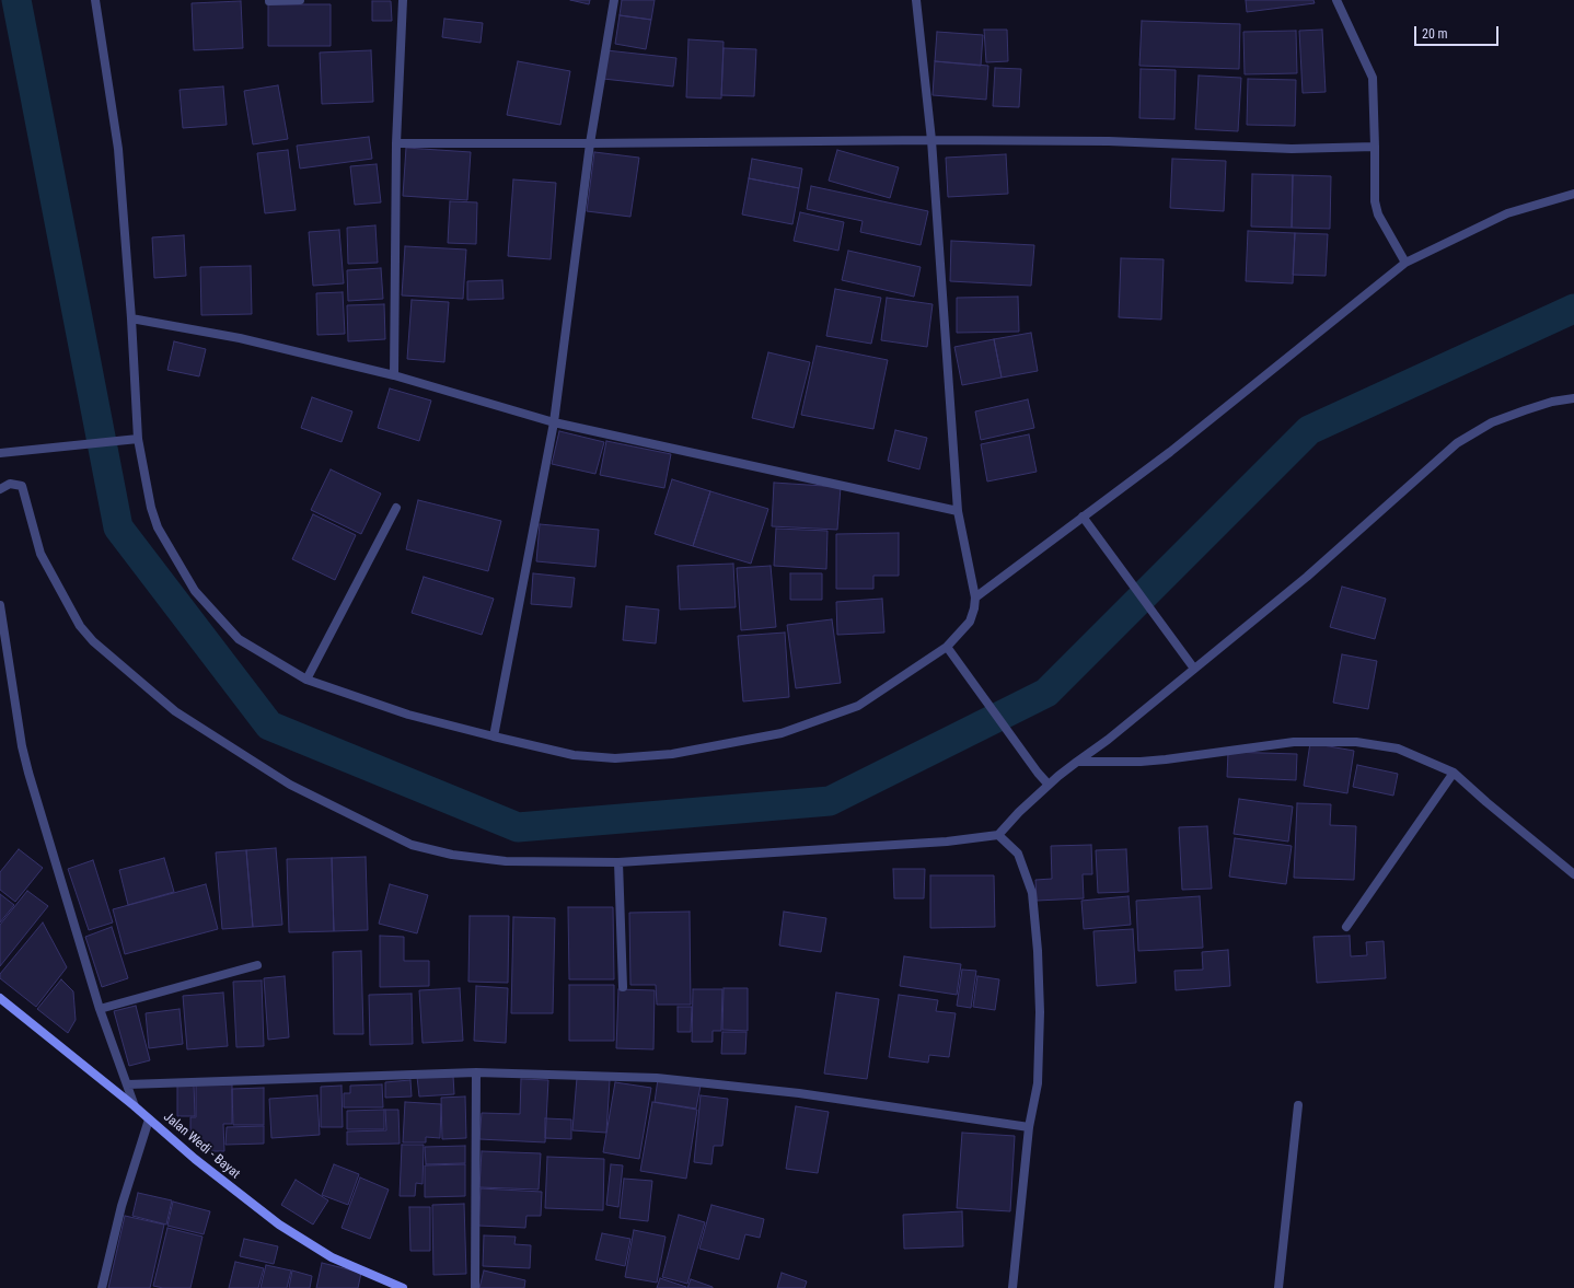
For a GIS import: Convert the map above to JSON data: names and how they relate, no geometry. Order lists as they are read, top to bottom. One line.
{"streets":{"main road":["Jalan Wedi - Bayat"]},"scale_bar":"20 m"}
